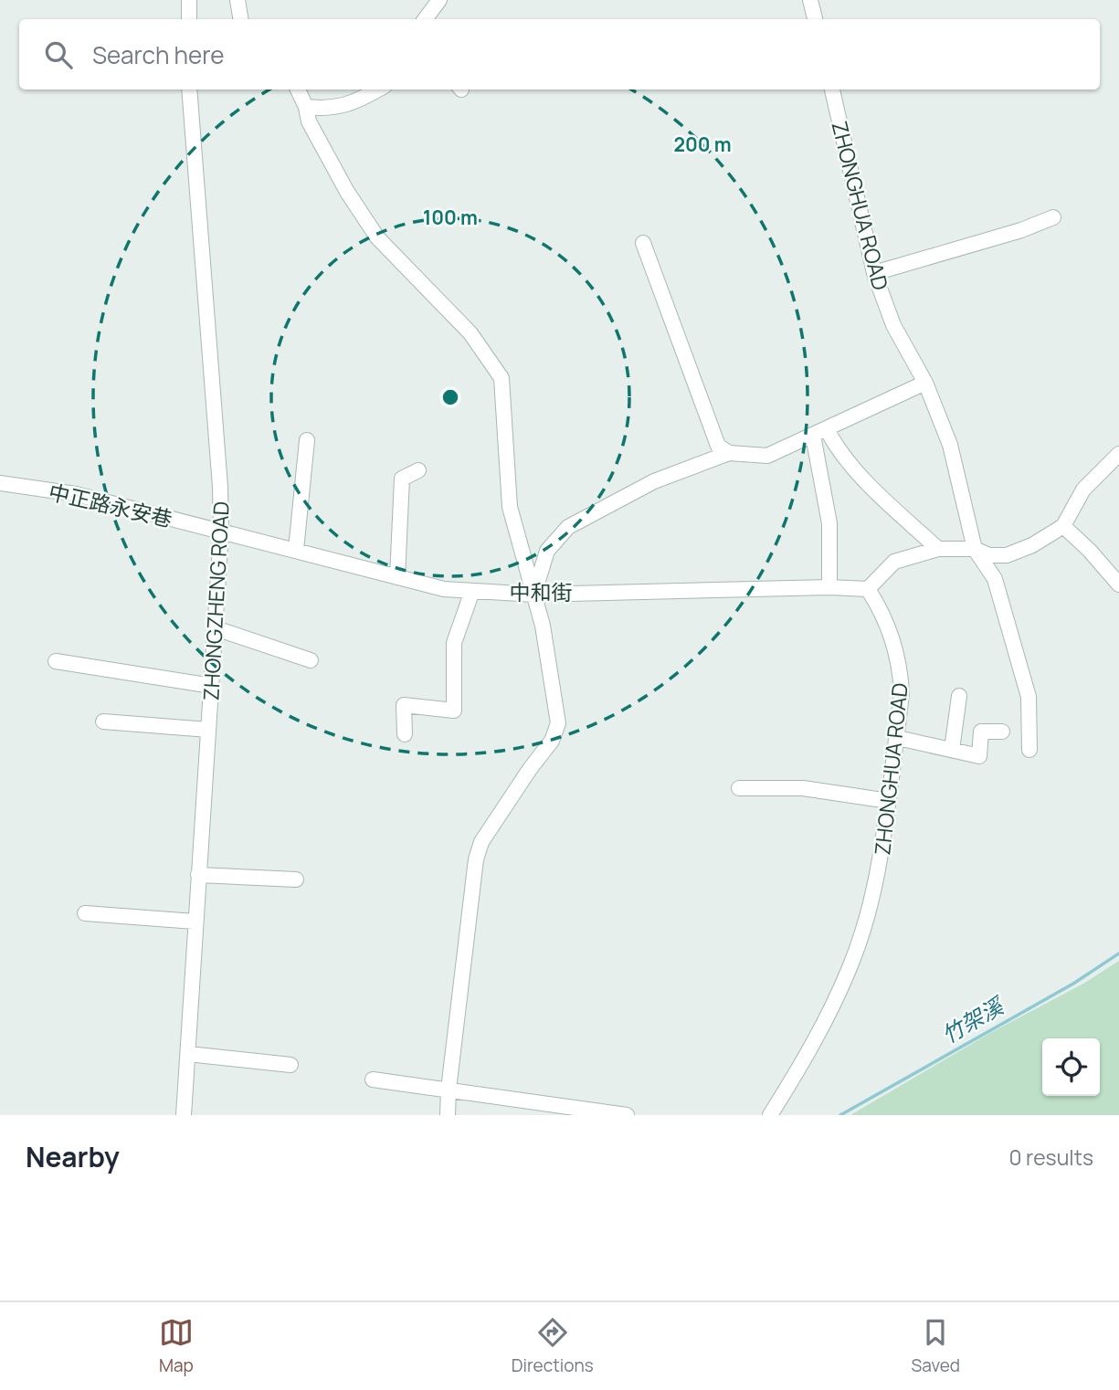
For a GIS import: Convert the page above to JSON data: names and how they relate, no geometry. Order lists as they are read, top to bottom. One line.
{"streets":{"street":["ZHONGHUA ROAD","中正路永安巷","中和街","ZHONGZHENG ROAD"]},"crossings":[["ZHONGHUA ROAD","中和街"],["中正路永安巷","中和街"],["中正路永安巷","ZHONGZHENG ROAD"],["中和街","ZHONGZHENG ROAD"]],"water":["竹架溪"],"page":{"search":"Search here","heading":["Nearby","0 results"],"nav":["Map","Directions","Saved"]},"rings":["200 m","100 m"]}
